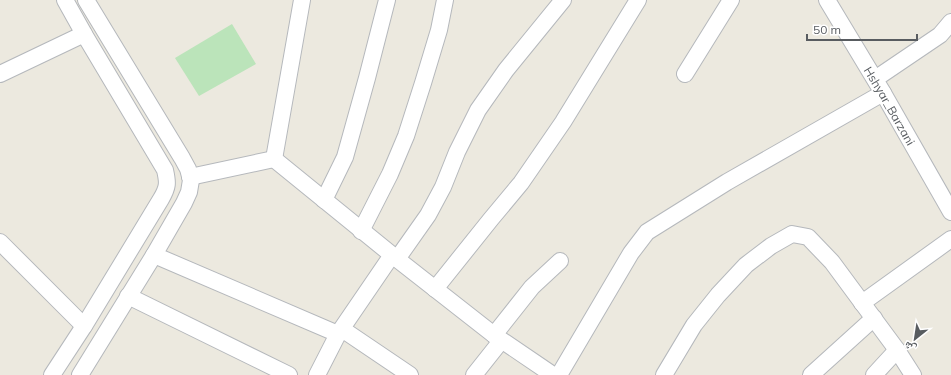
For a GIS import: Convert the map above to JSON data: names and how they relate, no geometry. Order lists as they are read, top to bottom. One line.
{"streets":{"street":["Hshyar_Barzani"]},"scale_bar":"50 m","north":"bottom left"}
